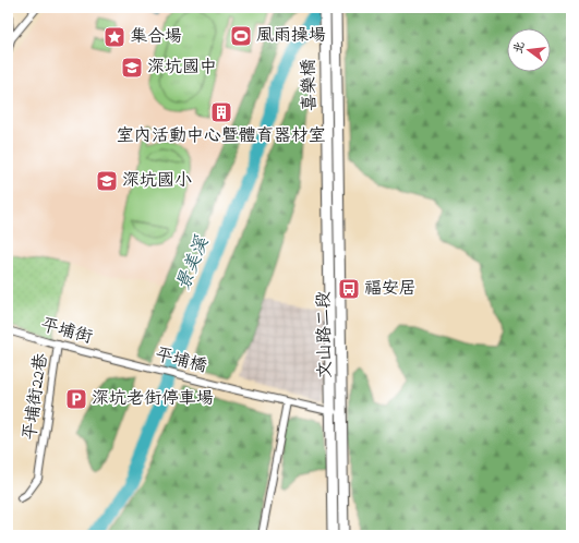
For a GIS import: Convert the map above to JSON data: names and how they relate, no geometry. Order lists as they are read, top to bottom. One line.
{"streets":{"main road":["喜樂橋","文山路二段"],"street":["平埔街","平埔橋","平埔街22巷"]},"crossings":[["喜樂橋","文山路二段"],["平埔街","平埔橋"],["平埔街","平埔街22巷"]],"water":["景美溪"],"places":{"sports":["風雨操場"],"place":["集合場"],"school or university":["深坑國中","深坑國小"],"building":["室內活動中心暨體育器材室"],"bus stop":["福安居"],"parking":["深坑老街停車場"]},"north":"left"}
